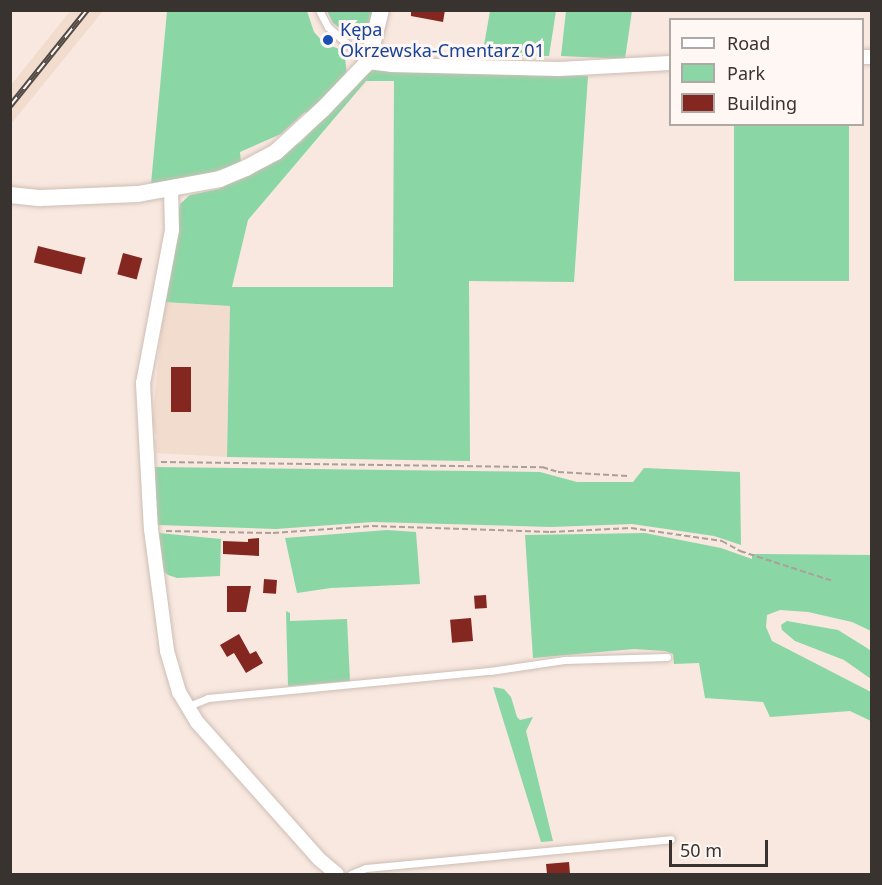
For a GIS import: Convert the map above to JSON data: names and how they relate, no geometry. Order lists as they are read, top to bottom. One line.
{"places":["Kępa Okrzewska-Cmentarz 01"],"legend":["Road","Park","Building"],"scale_bar":"50 m"}
